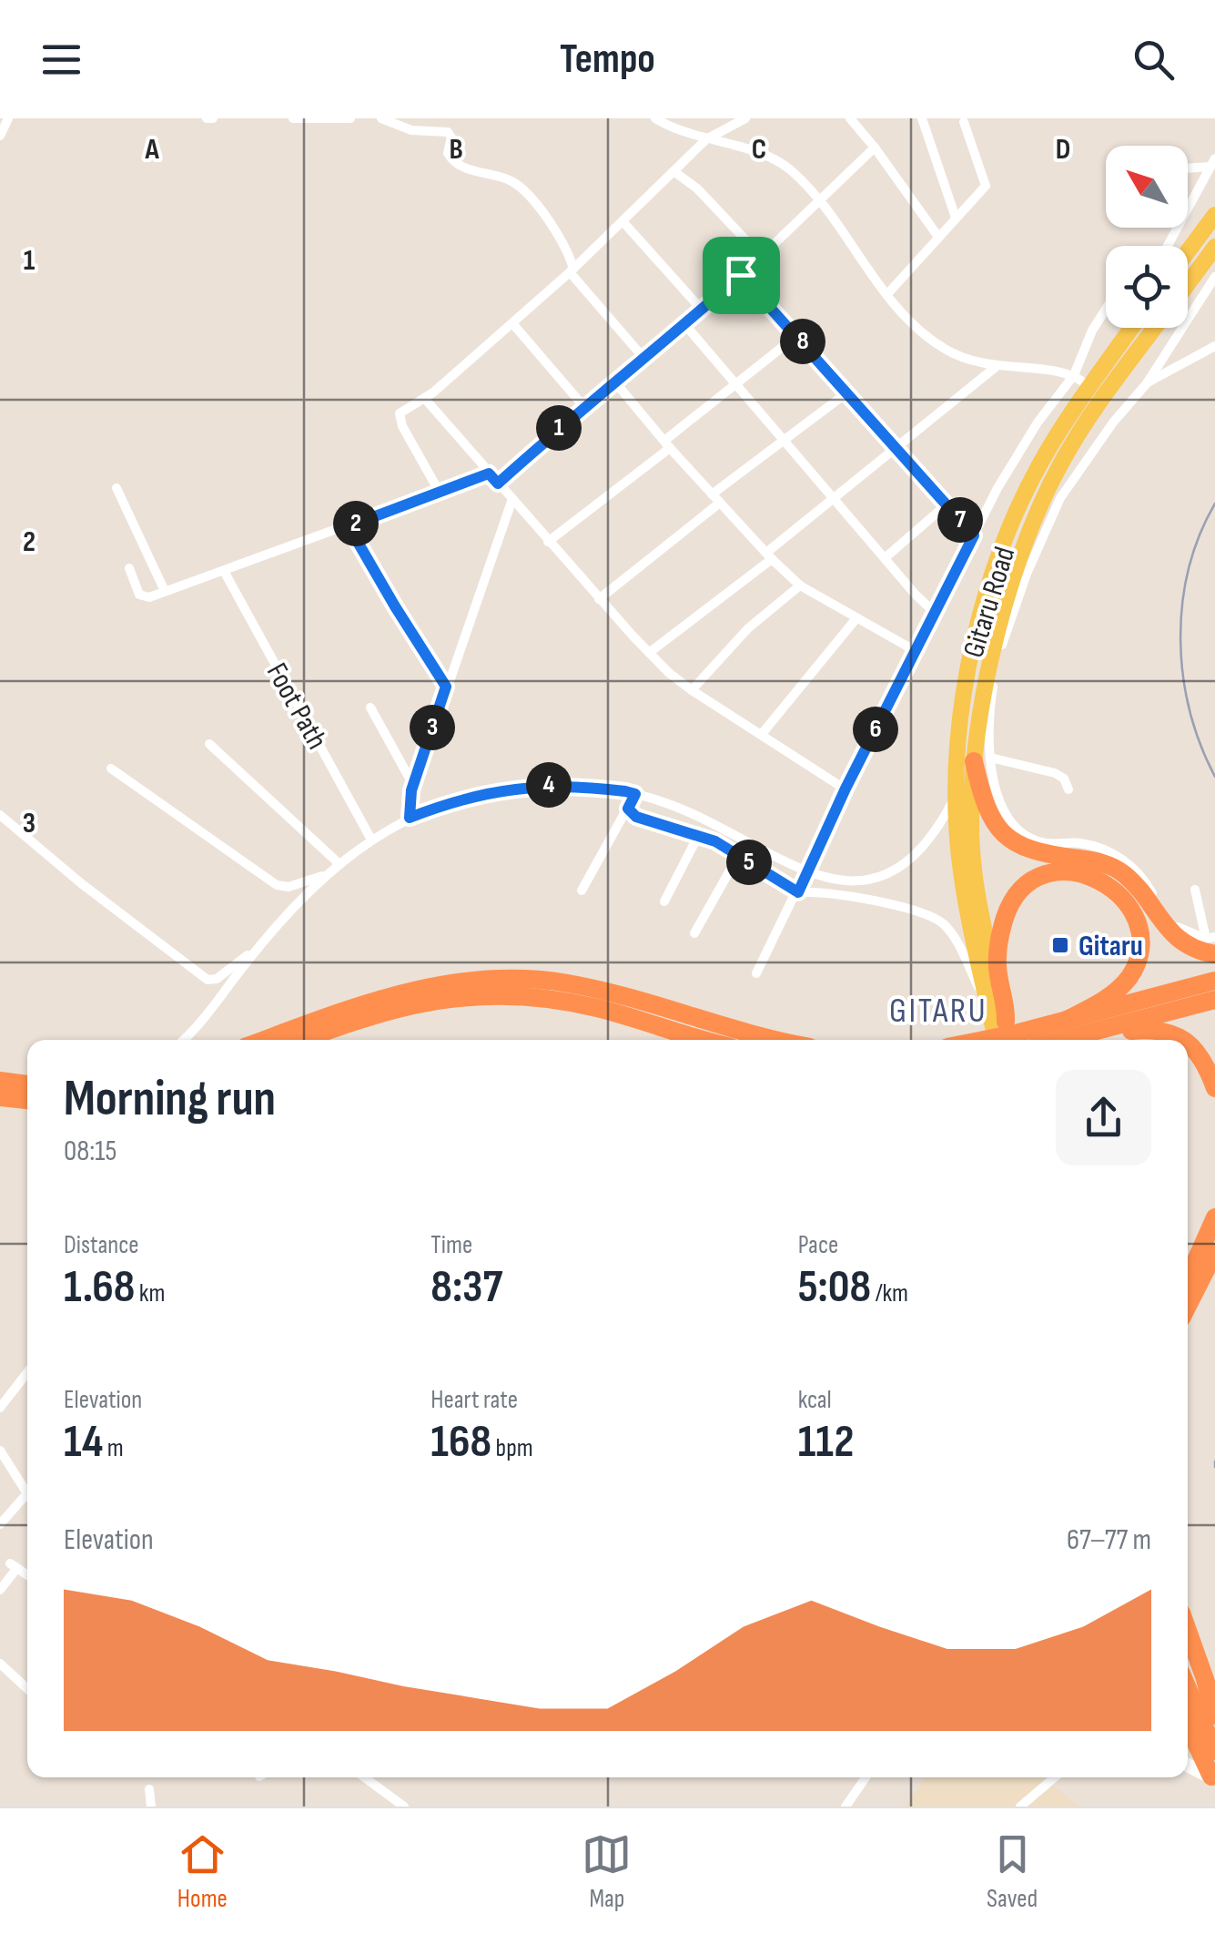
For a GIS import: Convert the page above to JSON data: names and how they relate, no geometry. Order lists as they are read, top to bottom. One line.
{"streets":{"main road":["Gitaru Road"],"street":["Foot Path"]},"districts":["GITARU"],"places":{"transit":["Gitaru"]},"north":"top left","page":{"header":"Tempo","pins":["8","1","7","2","3","6","4","5"],"heading":["Morning run","08:15"],"stats":[["Distance","1.68 km"],["Time","8:37"],["Pace","5:08 /km"],["Elevation","14 m"],["Heart rate","168 bpm"],["kcal","112"]],"chart":["Elevation","67–77 m"],"tabs":["Home","Map","Saved"]},"grid":{"columns":["A","B","C","D"],"rows":["1","2","3"]}}
